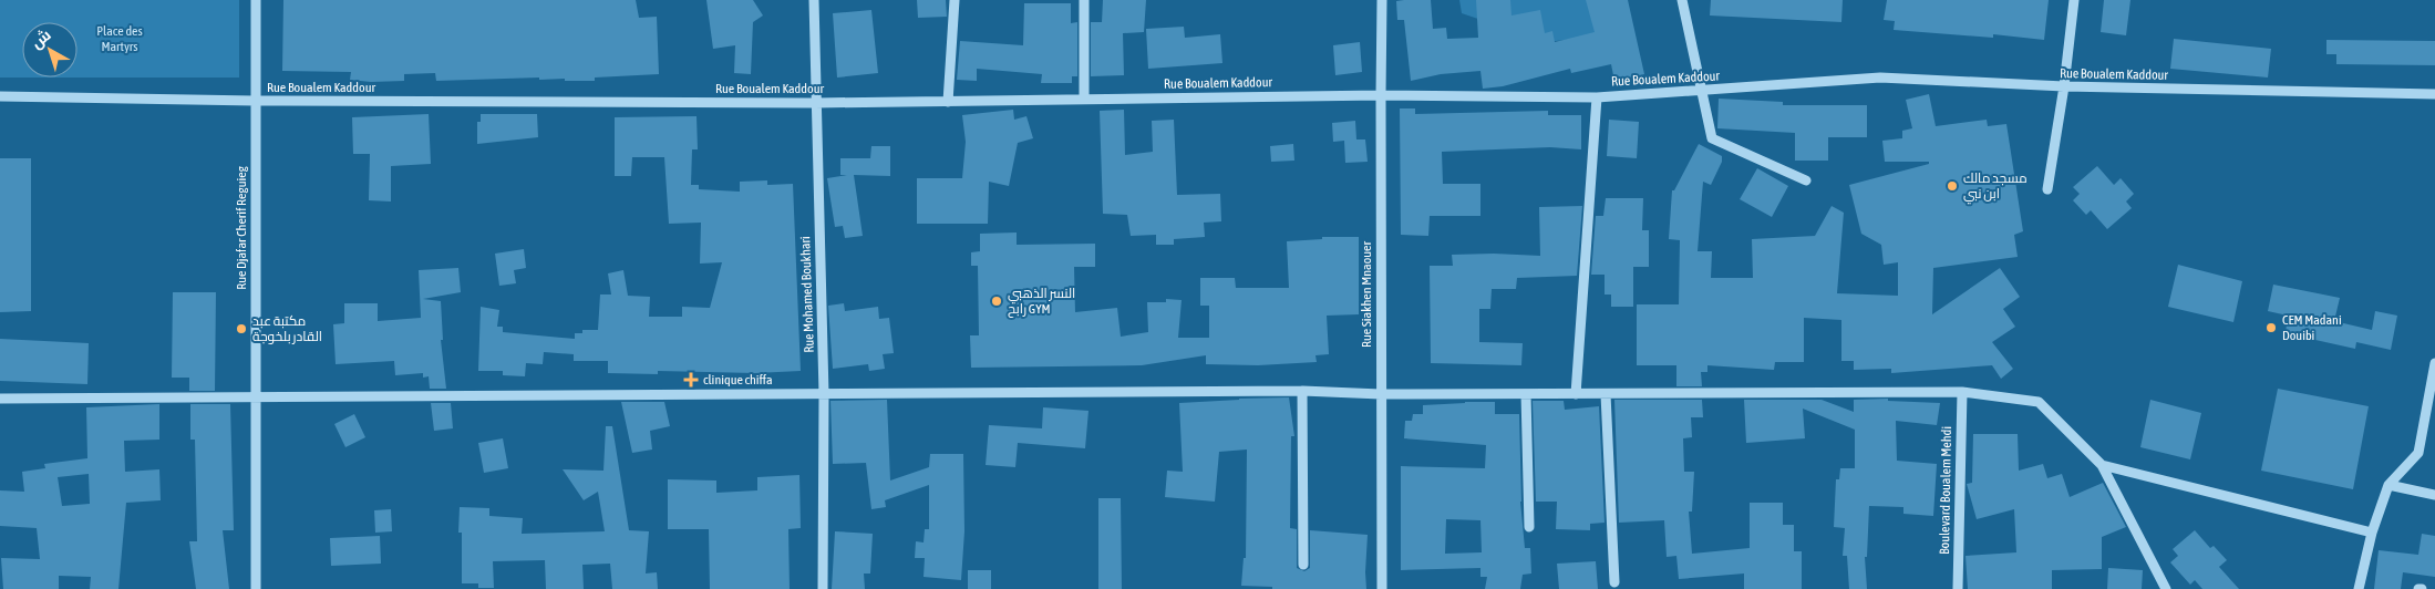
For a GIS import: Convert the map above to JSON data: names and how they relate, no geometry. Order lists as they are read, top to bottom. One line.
{"streets":{"street":["Rue Boualem Kaddour","Rue Djafar Cherif Reguieg","Rue Mohamed Boukhari","Rue Siakhen Mnaouer","Boulevard Boualem Mehdi"]},"crossings":[["Rue Boualem Kaddour","Rue Djafar Cherif Reguieg"],["Rue Boualem Kaddour","Rue Mohamed Boukhari"],["Rue Boualem Kaddour","Rue Siakhen Mnaouer"]],"parks":["Place des Martyrs"],"places":{"other":["مسجد مالك ابن نبي","النسر الذهبي رابح GYM","CEM Madani Douibi","مكتبة عبد القادر بلخوجة"],"health":["clinique chiffa"]},"north":"top left"}
